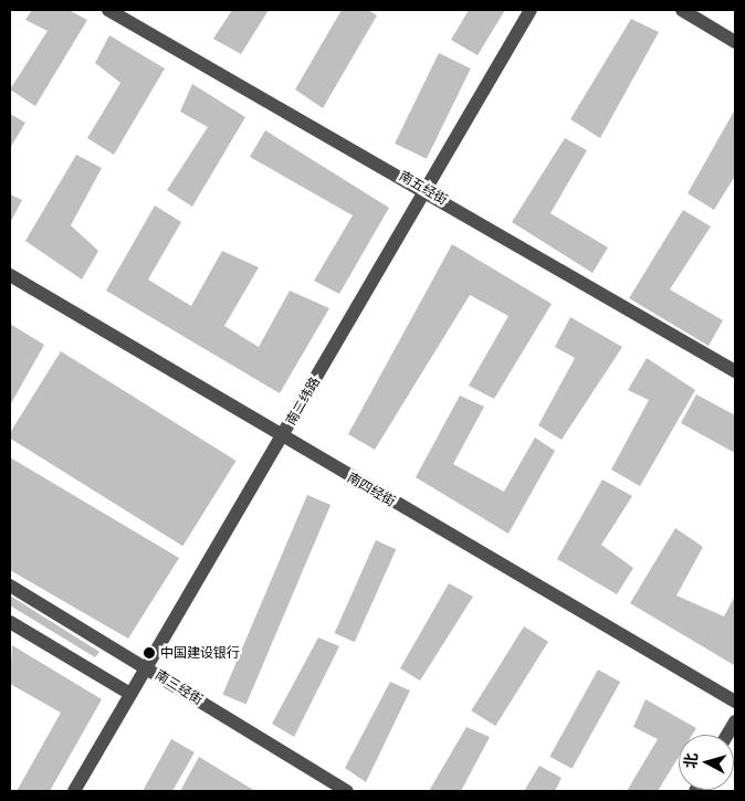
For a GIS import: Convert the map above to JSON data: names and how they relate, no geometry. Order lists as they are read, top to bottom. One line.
{"streets":{"street":["南五经街","南二纬路","南四经街","南三经街"]},"crossings":[["南五经街","南二纬路"],["南二纬路","南四经街"],["南二纬路","南三经街"]],"places":["中国建设银行"],"north":"left"}
